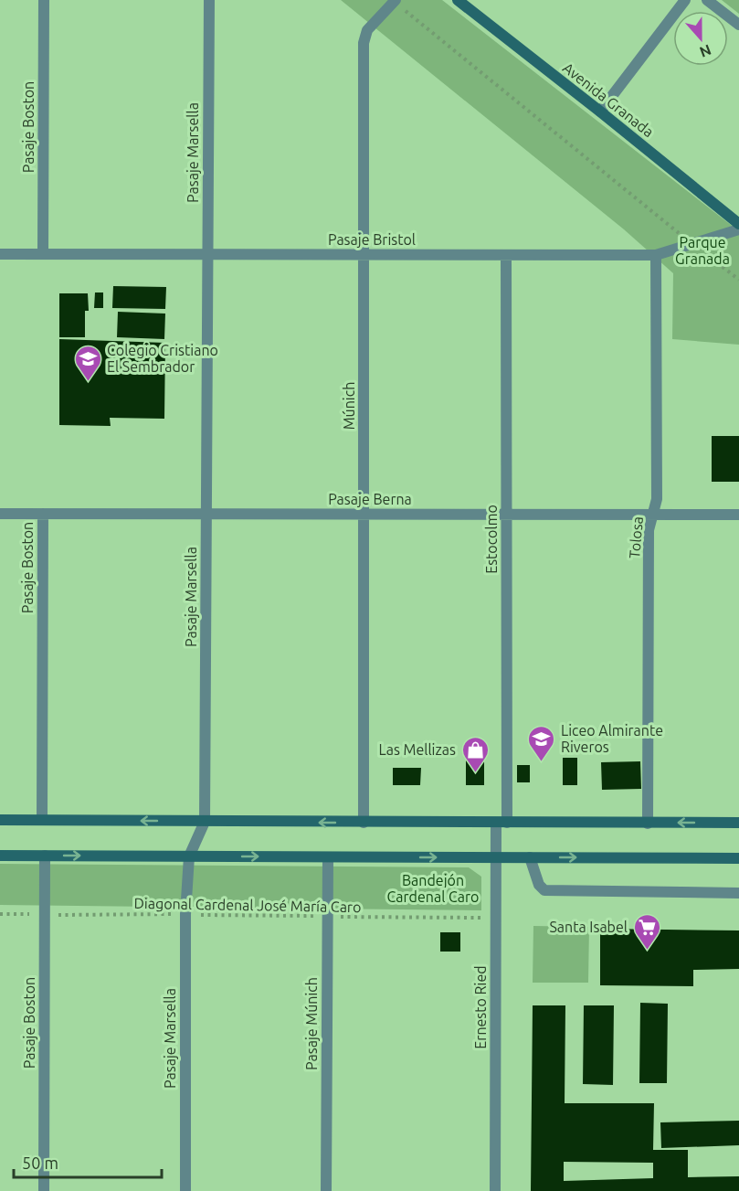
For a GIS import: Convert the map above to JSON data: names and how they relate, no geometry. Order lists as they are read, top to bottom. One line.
{"streets":{"main road":["Avenida Granada"],"street":["Pasaje Boston","Pasaje Marsella","Pasaje Bristol","Múnich","Pasaje Berna","Tolosa","Estocolmo","Ernesto Ried","Pasaje Múnich"],"path":["Diagonal Cardenal José María Caro"]},"crossings":[["Pasaje Boston","Pasaje Bristol"],["Pasaje Boston","Pasaje Berna"],["Pasaje Boston","Diagonal Cardenal José María Caro"],["Pasaje Marsella","Pasaje Bristol"],["Pasaje Marsella","Pasaje Berna"],["Pasaje Marsella","Diagonal Cardenal José María Caro"],["Pasaje Bristol","Múnich"],["Pasaje Bristol","Tolosa"],["Pasaje Bristol","Estocolmo"],["Múnich","Pasaje Berna"],["Pasaje Berna","Tolosa"],["Pasaje Berna","Estocolmo"],["Estocolmo","Ernesto Ried"],["Diagonal Cardenal José María Caro","Ernesto Ried"],["Diagonal Cardenal José María Caro","Pasaje Múnich"]],"parks":["Parque Granada","Bandejón Cardenal Caro"],"places":{"school or university":["Colegio Cristiano El Sembrador","Liceo Almirante Riveros"],"shop":["Las Mellizas"],"supermarket":["Santa Isabel"]},"scale_bar":"50 m","north":"bottom"}
